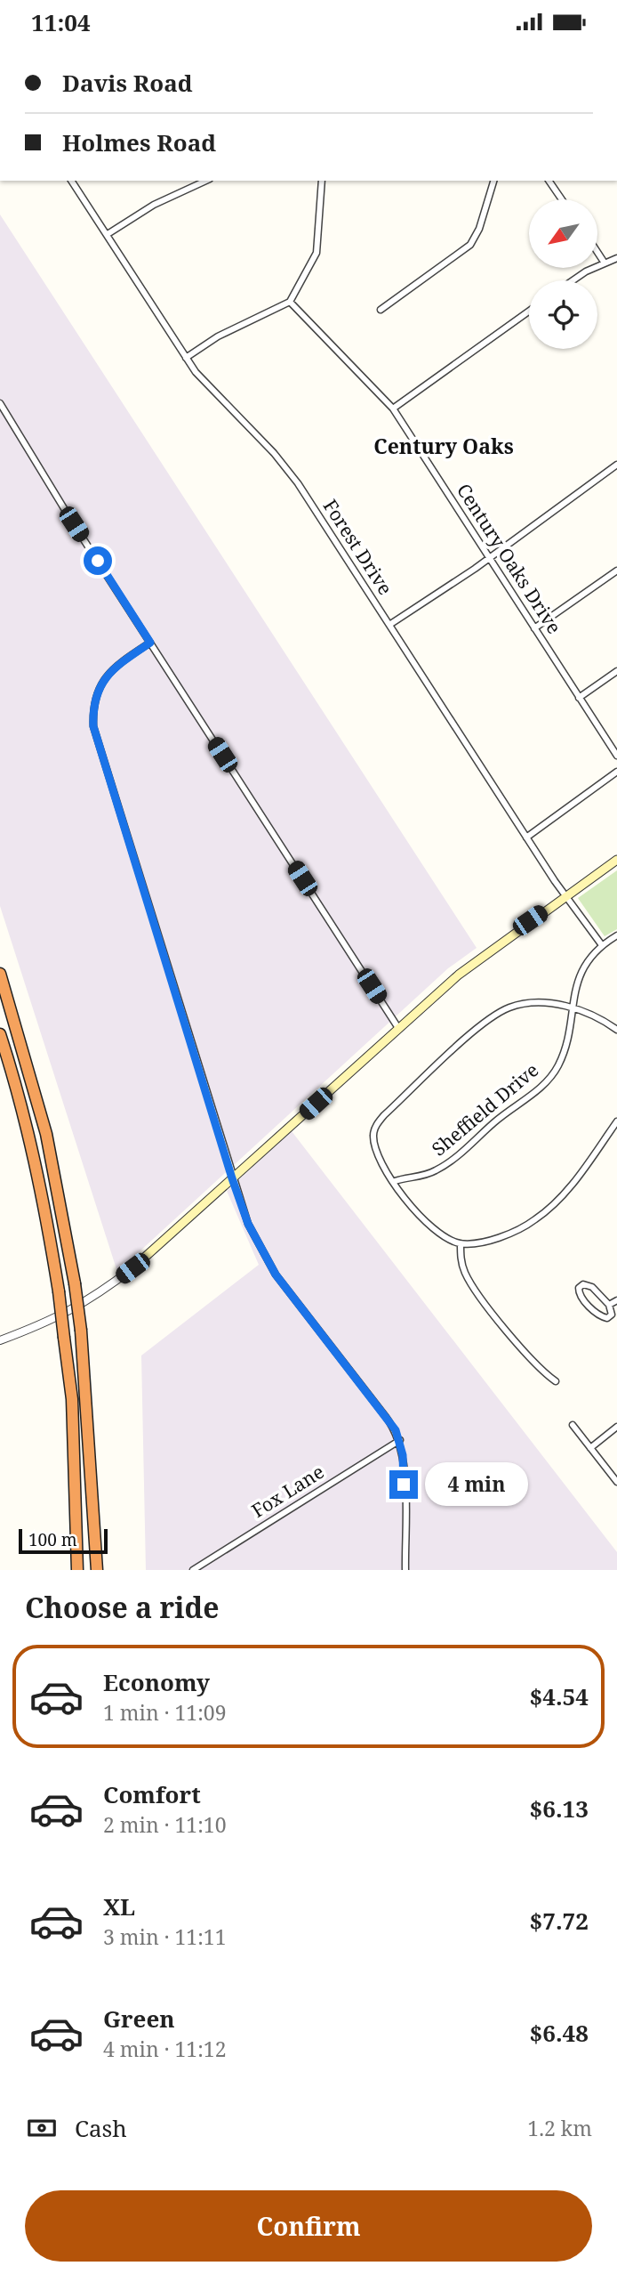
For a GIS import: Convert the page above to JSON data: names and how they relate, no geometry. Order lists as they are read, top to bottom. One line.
{"streets":{"street":["Forest Drive","Century Oaks Drive","Sheffield Drive","Fox Lane"]},"crossings":[["Forest Drive","Sheffield Drive"]],"districts":["Century Oaks"],"scale_bar":"100 m","north":"bottom left","page":{"status":"11:04","banner":["Davis Road","Holmes Road"],"bubble":"4 min","scale":"100 m","heading":"Choose a ride","list":[{"name":"Economy","note":"1 min · 11:09","value":"$4.54"},{"name":"Comfort","note":"2 min · 11:10","value":"$6.13"},{"name":"XL","note":"3 min · 11:11","value":"$7.72"},{"name":"Green","note":"4 min · 11:12","value":"$6.48"}],"pay":["Cash","1.2 km"],"buttons":"Confirm"}}
